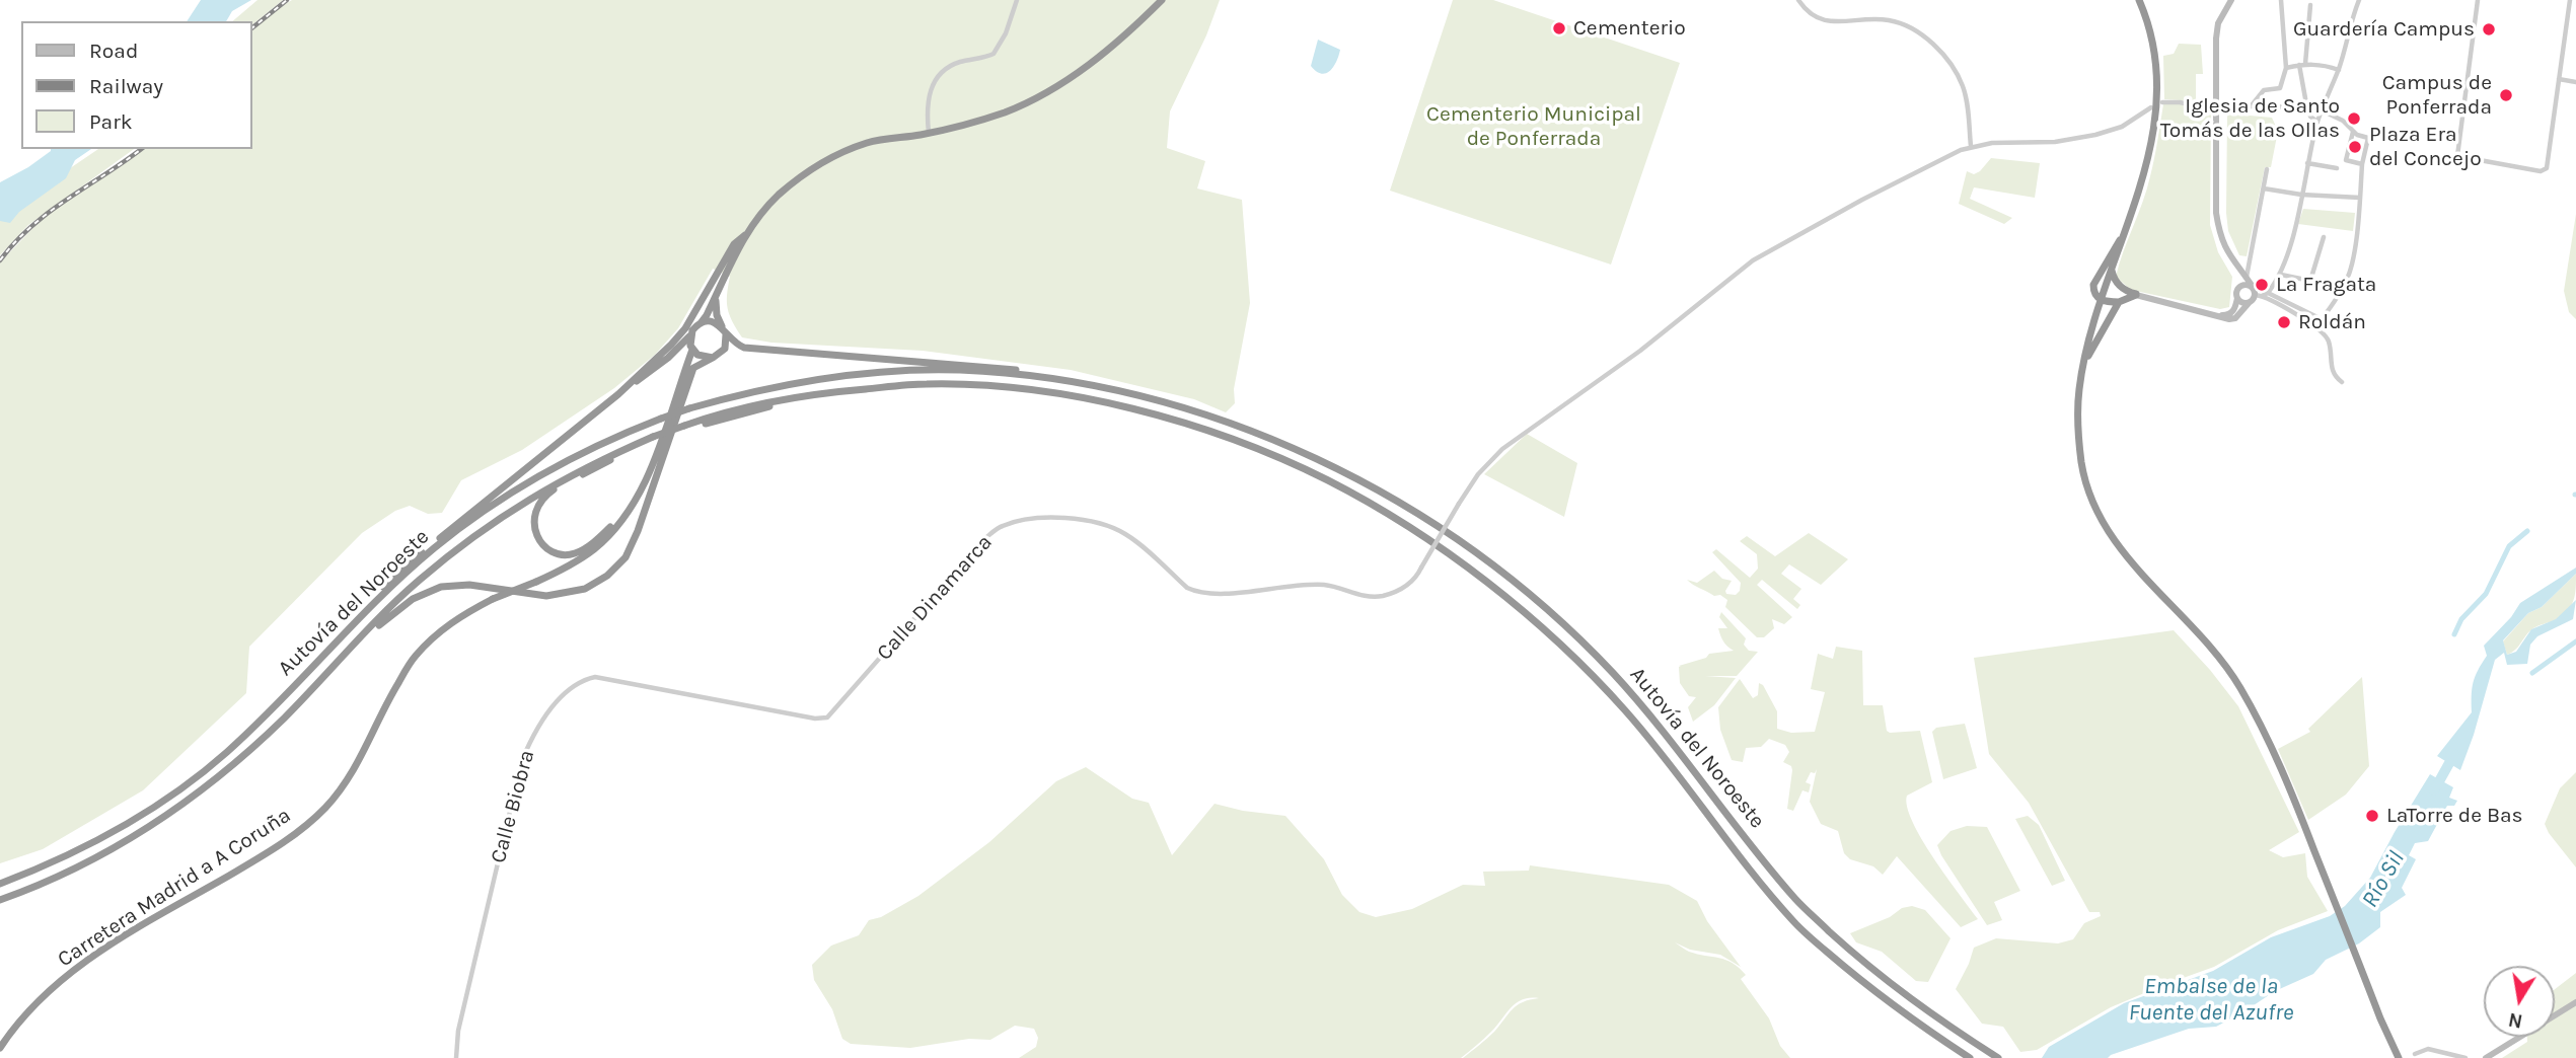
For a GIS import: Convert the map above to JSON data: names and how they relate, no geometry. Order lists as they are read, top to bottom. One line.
{"streets":{"highway":["Autovía del Noroeste","Carretera Madrid a A Coruña"],"street":["Calle Dinamarca","Calle Biobra"]},"crossings":[["Calle Dinamarca","Calle Biobra"]],"water":["Río Sil","Embalse de la Fuente del Azufre"],"parks":["Cementerio Municipal de Ponferrada"],"places":["Cementerio","Guardería Campus","Campus de Ponferrada","Iglesia de Santo Tomás de las Ollas","Plaza Era del Concejo","La Fragata","Roldán","LaTorre de Bas"],"legend":["Road","Railway","Park"],"north":"bottom"}
